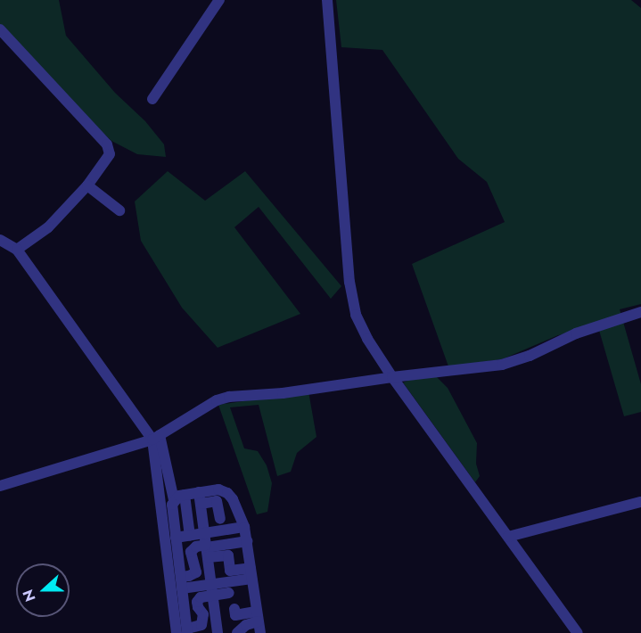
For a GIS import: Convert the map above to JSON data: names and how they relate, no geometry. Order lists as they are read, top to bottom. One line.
{"north":"left"}
